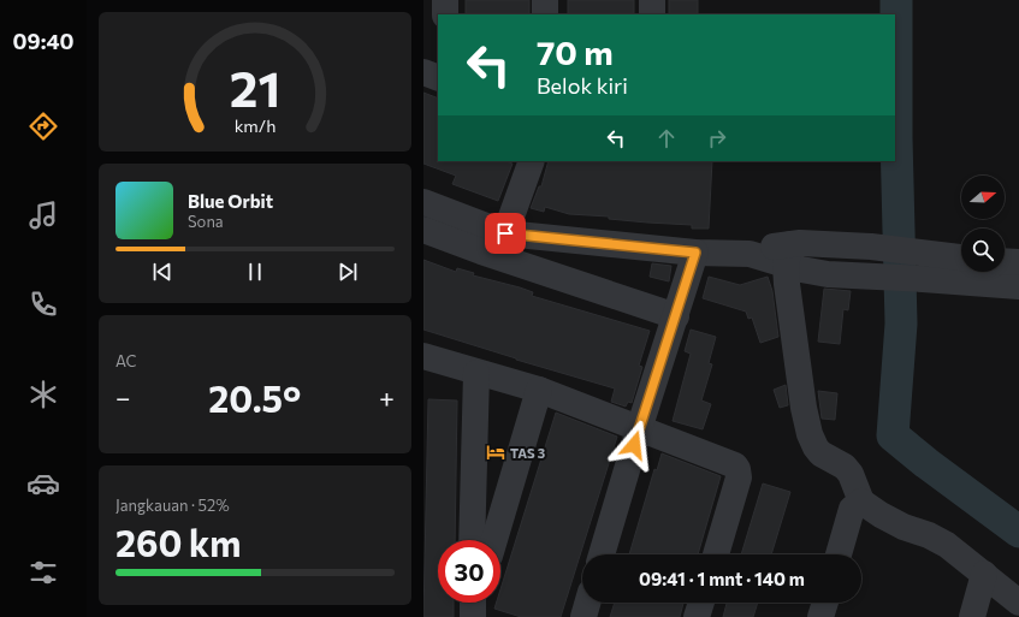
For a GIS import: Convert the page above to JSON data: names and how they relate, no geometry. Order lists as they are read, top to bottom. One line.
{"places":{"hotel":["TAS 3"]},"north":"right","page":{"tabs":"09:40","turn":["70 m","Belok kiri"],"song":["Blue Orbit","Sona"],"tile":["AC",["Jangkauan · 52%","260 km"]],"heat":["−","20.5°","+"],"limit":"30","trip":"09:41 · 1 mnt · 140 m","gauge":["21","km/h"]}}
